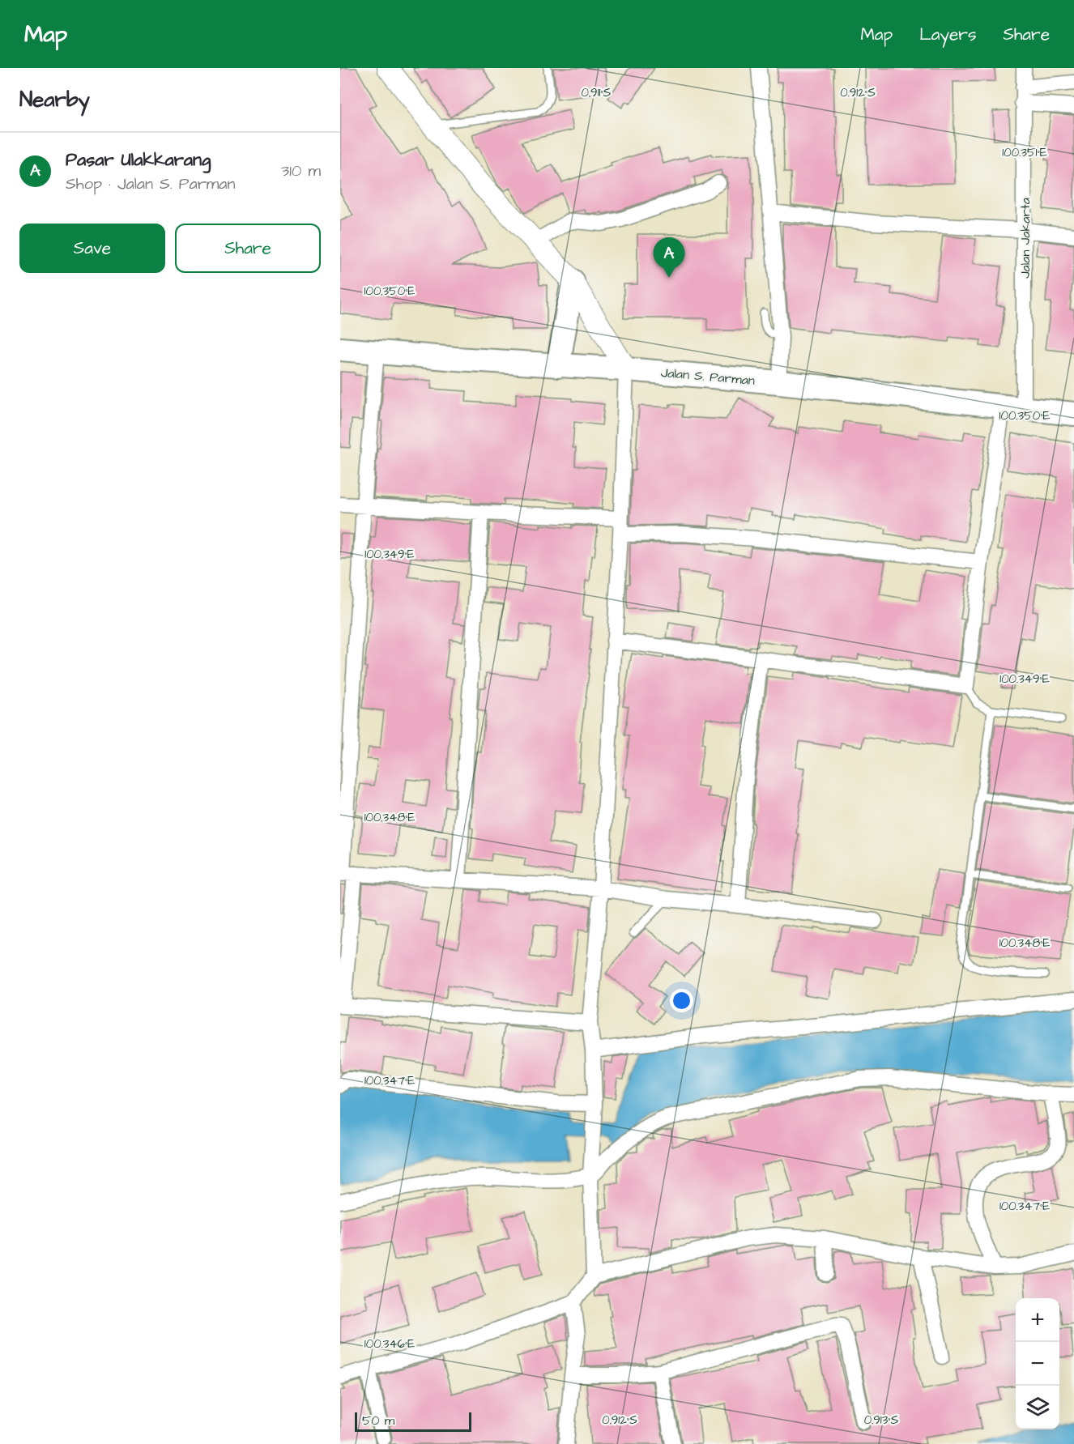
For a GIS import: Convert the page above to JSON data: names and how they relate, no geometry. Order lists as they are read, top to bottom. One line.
{"streets":{"main road":["Jalan S. Parman"],"street":["Jalan Jakarta"]},"crossings":[["Jalan Jakarta","Jalan S. Parman"]],"scale_bar":"50 m","page":{"header":"Map","nav":["Map","Layers","Share"],"heading":"Nearby","list":[{"mark":"A","name":"Pasar Ulakkarang","note":"Shop · Jalan S. Parman","value":"310 m"}],"buttons":["Save","Share"],"pins":"A","map_buttons":["+","−"],"scale":"50 m"},"coordinates":["0.911°S","0.912°S","100.351°E","100.350°E","100.349°E","100.348°E","100.347°E","100.346°E","0.913°S"]}
